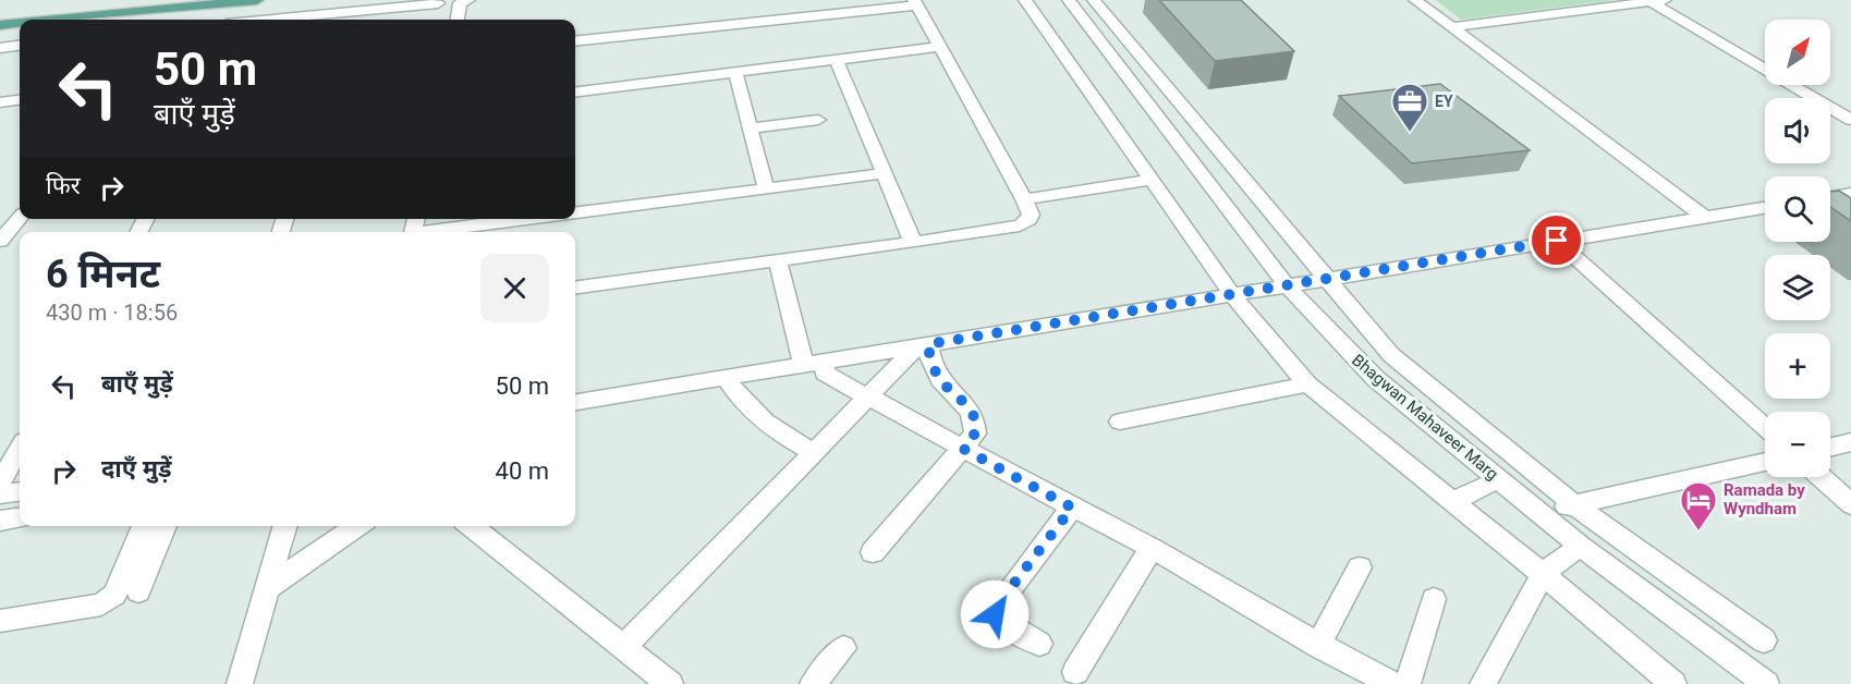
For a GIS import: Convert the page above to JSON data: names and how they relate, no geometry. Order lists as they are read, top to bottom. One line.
{"streets":{"street":["Bhagwan Mahaveer Marg"]},"places":{"office":["EY"],"hotel":["Ramada by Wyndham"]},"north":"top right","page":{"map_buttons":["+","−"],"turn":["50 m","बाएँ मुड़ें"],"then":"फिर","heading":["6 मिनट","430 m · 18:56"],"list":[{"name":"बाएँ मुड़ें","value":"50 m"},{"name":"दाएँ मुड़ें","value":"40 m"}]}}
